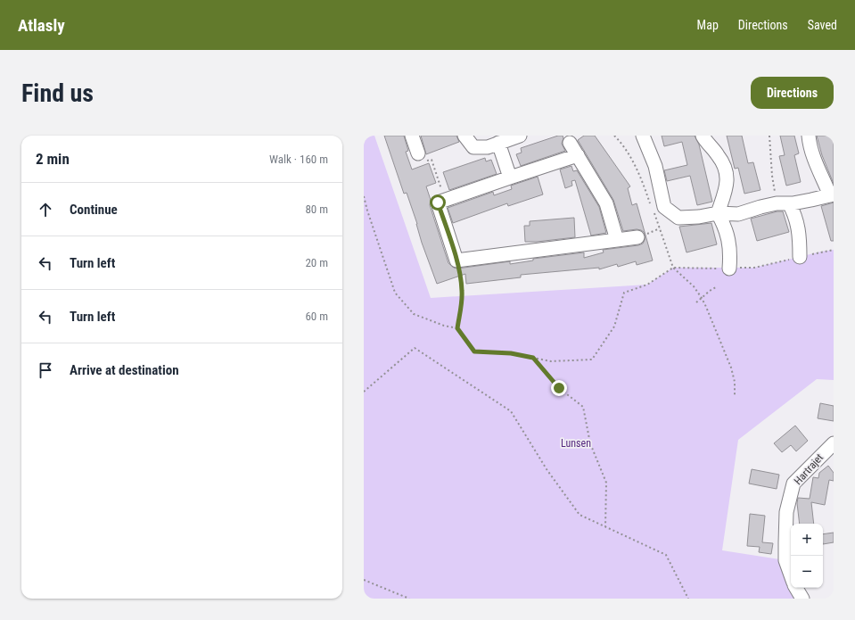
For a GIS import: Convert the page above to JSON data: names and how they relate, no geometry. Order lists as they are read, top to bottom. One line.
{"streets":{"street":["Hartrajet"]},"parks":["Lunsen"],"page":{"header":"Atlasly","nav":["Map","Directions","Saved"],"buttons":"Directions","title":"Find us","heading":["2 min","Walk · 160 m"],"list":[["Continue","80 m"],["Turn left","20 m"],["Turn left","60 m"],"Arrive at destination"],"map_buttons":["+","−"]}}
